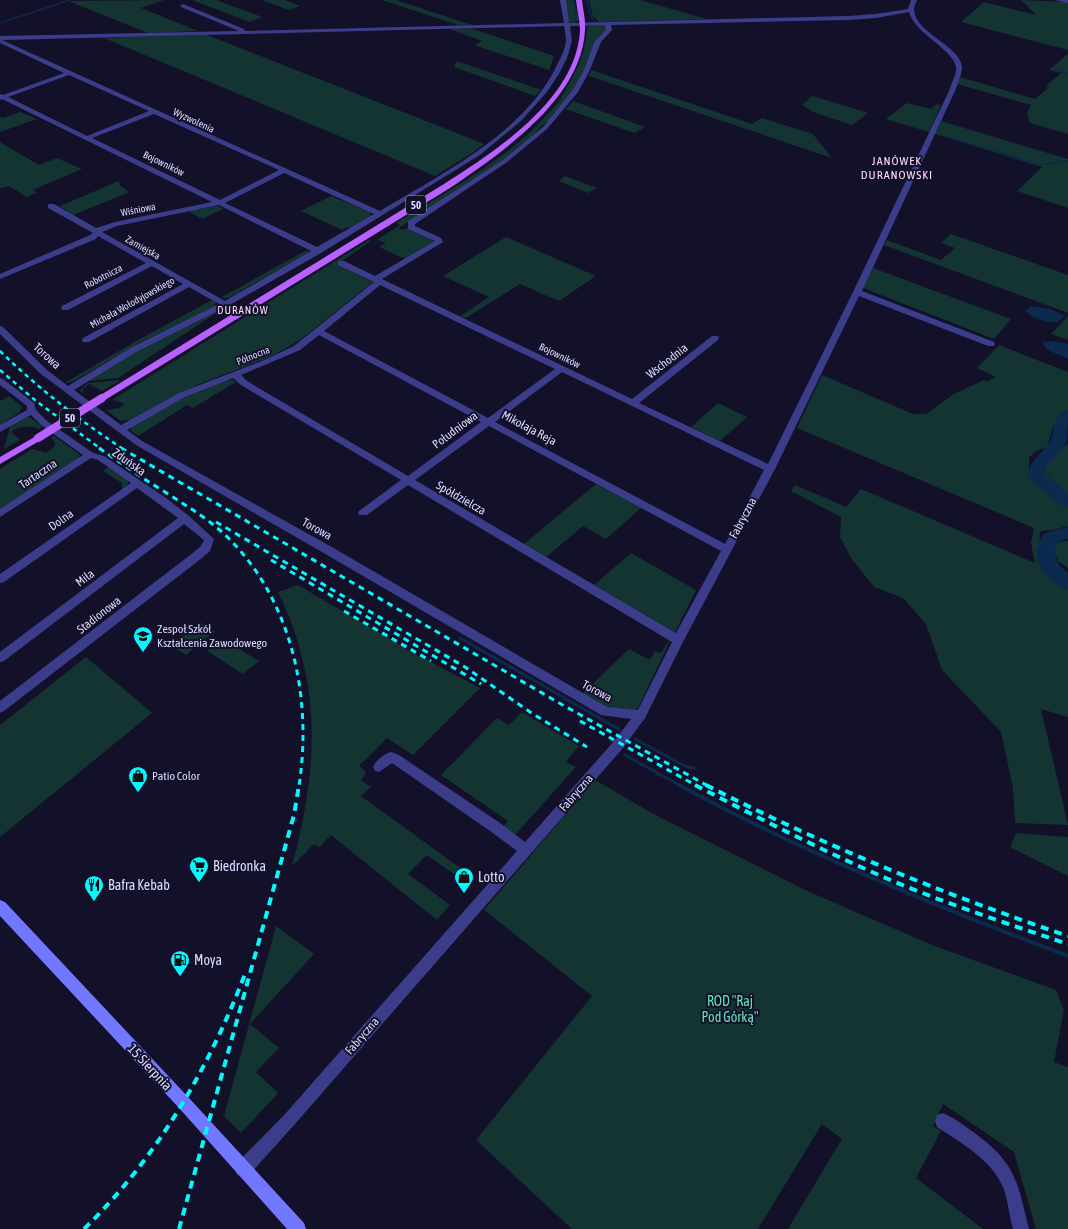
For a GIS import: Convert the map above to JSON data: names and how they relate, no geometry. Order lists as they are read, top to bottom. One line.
{"streets":{"main road":["50","15 Sierpnia"],"street":["Wyzwolenia","Bojowników","Wiśniowa","Zamiejska","Robotnicza","Michała Wołodyjowskiego","Północna","Torowa","Wschodnia","Mikołaja Reja","Południowa","Zduńska","Tartaczna","Spółdzielcza","Fabryczna","Dolna","Miła","Stadionowa"]},"crossings":[["Wyzwolenia","Wiśniowa"],["Bojowników","Wiśniowa"],["Bojowników","Północna"],["Bojowników","Wschodnia"],["Bojowników","Południowa"],["Bojowników","Fabryczna"],["Wiśniowa","Zamiejska"],["Zamiejska","Robotnicza"],["Zamiejska","Michała Wołodyjowskiego"],["Północna","Torowa"],["Północna","Mikołaja Reja"],["Północna","Spółdzielcza"],["Torowa","Fabryczna"],["Mikołaja Reja","Południowa"],["Mikołaja Reja","Fabryczna"],["Południowa","Spółdzielcza"],["Zduńska","Tartaczna"],["Zduńska","Dolna"],["Zduńska","Miła"],["Zduńska","Stadionowa"],["Spółdzielcza","Fabryczna"],["Fabryczna","15 Sierpnia"]],"districts":["JANÓWEK DURANOWSKI","DURANÓW"],"parks":["ROD \"Raj Pod Górką\""],"places":{"school or university":["Zespoł Szkół Kształcenia Zawodowego"],"shop":["Patio Color","Lotto"],"supermarket":["Biedronka"],"restaurant":["Bafra Kebab"],"fuel station":["Moya"]}}
